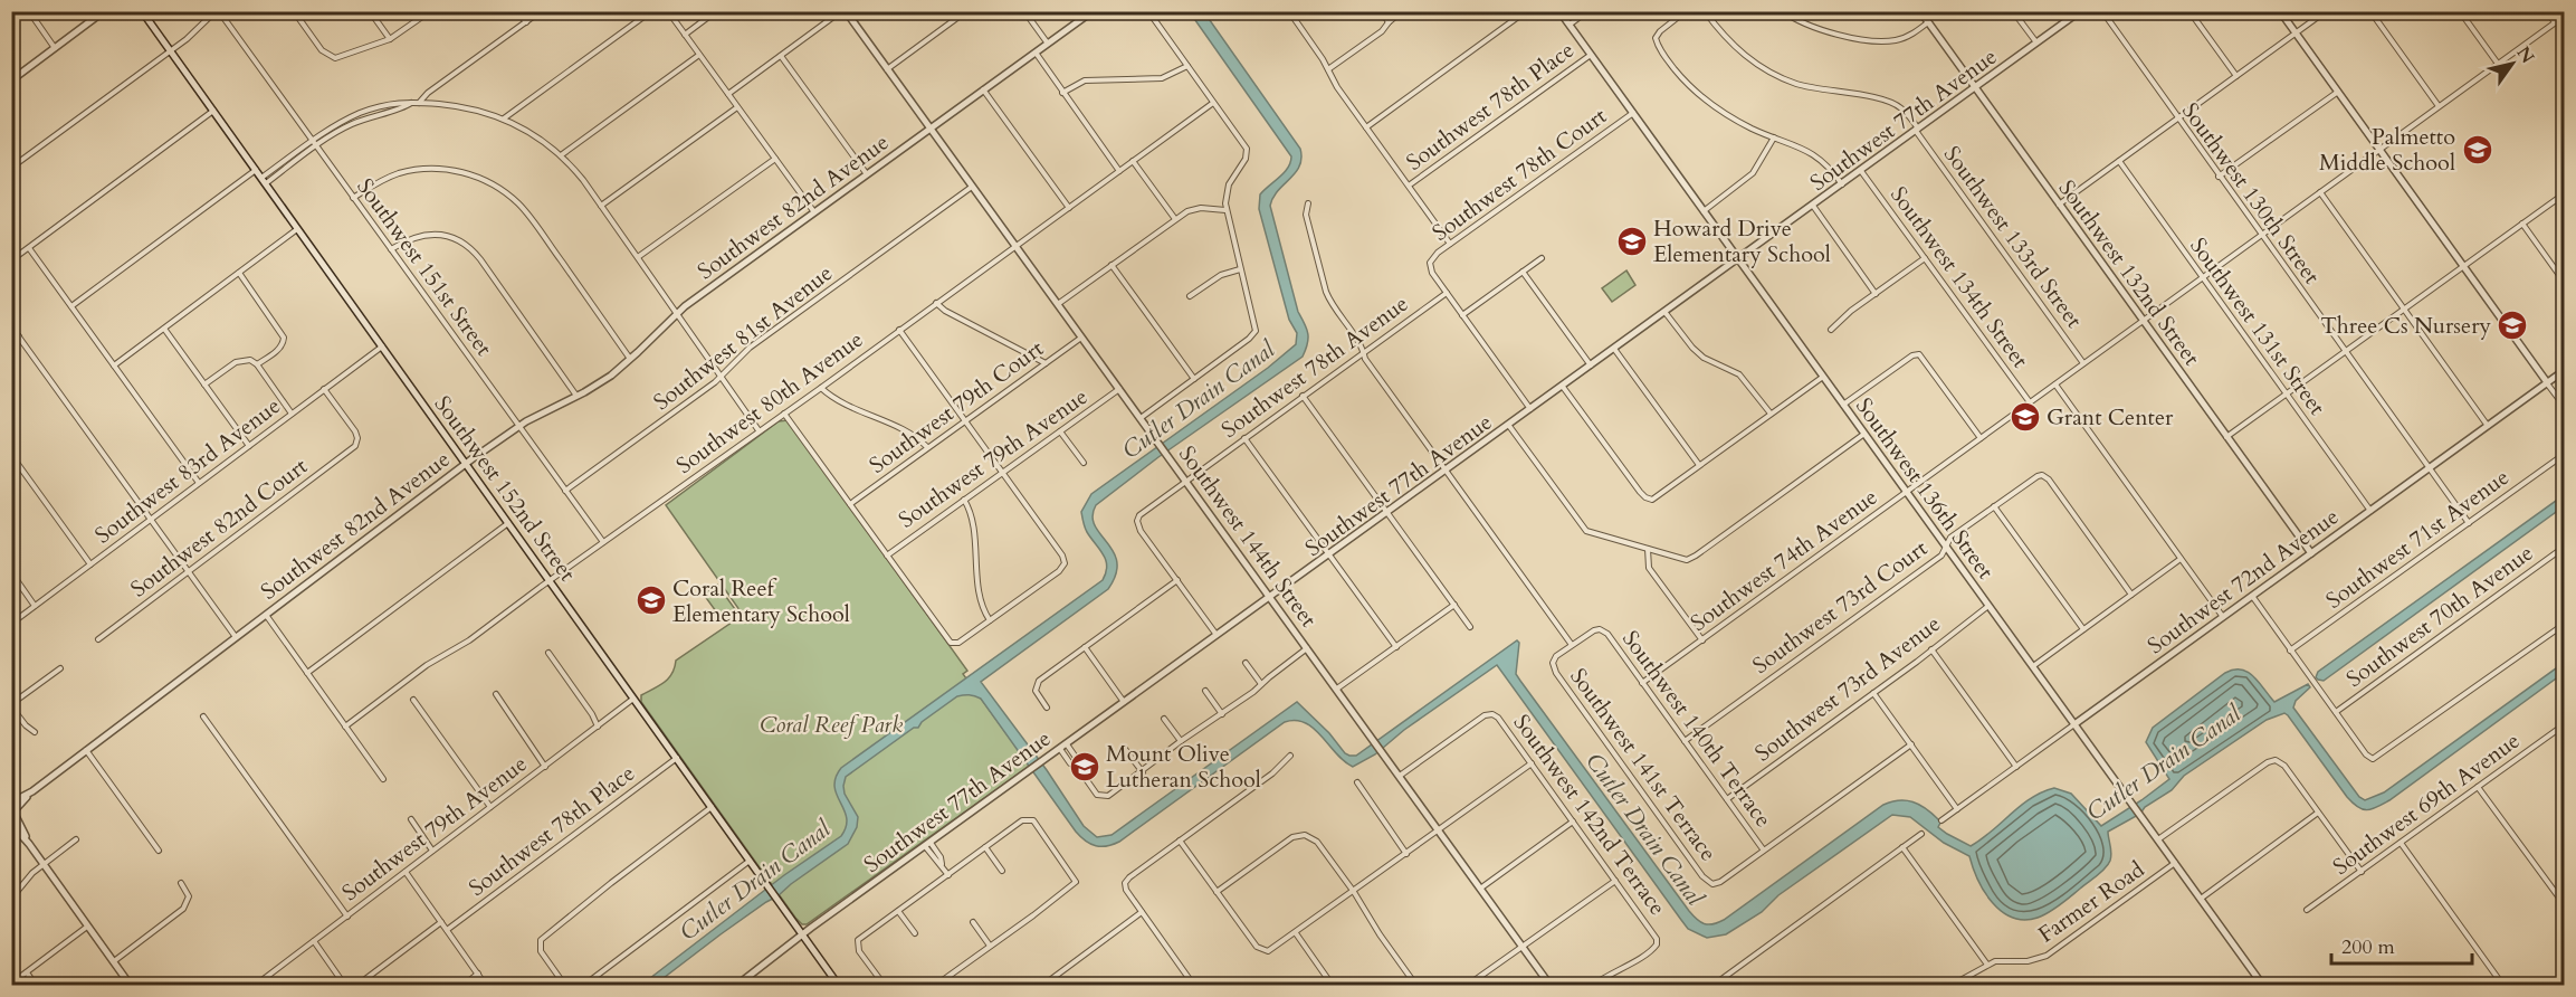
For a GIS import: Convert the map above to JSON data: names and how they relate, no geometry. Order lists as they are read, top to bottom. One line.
{"streets":{"street":["Southwest 78th Place","Southwest 77th Avenue","Southwest 78th Court","Southwest 130th Street","Southwest 82nd Avenue","Southwest 133rd Street","Southwest 151st Street","Southwest 132nd Street","Southwest 134th Street","Southwest 131st Street","Southwest 81st Avenue","Southwest 78th Avenue","Southwest 80th Avenue","Southwest 79th Court","Southwest 79th Avenue","Southwest 83rd Avenue","Southwest 152nd Street","Southwest 136th Street","Southwest 82nd Court","Southwest 144th Street","Southwest 71st Avenue","Southwest 74th Avenue","Southwest 72nd Avenue","Southwest 73rd Court","Southwest 70th Avenue","Southwest 73rd Avenue","Southwest 140th Terrace","Southwest 141st Terrace","Southwest 69th Avenue","Southwest 142nd Terrace","Farmer Road"]},"crossings":[["Southwest 78th Place","Southwest 152nd Street"],["Southwest 78th Place","Southwest 136th Street"],["Southwest 77th Avenue","Southwest 133rd Street"],["Southwest 77th Avenue","Southwest 132nd Street"],["Southwest 77th Avenue","Southwest 134th Street"],["Southwest 77th Avenue","Southwest 152nd Street"],["Southwest 77th Avenue","Southwest 136th Street"],["Southwest 77th Avenue","Southwest 144th Street"],["Southwest 78th Court","Southwest 78th Avenue"],["Southwest 78th Court","Southwest 136th Street"],["Southwest 130th Street","Southwest 71st Avenue"],["Southwest 130th Street","Southwest 74th Avenue"],["Southwest 130th Street","Southwest 72nd Avenue"],["Southwest 82nd Avenue","Southwest 151st Street"],["Southwest 82nd Avenue","Southwest 152nd Street"],["Southwest 82nd Avenue","Southwest 144th Street"],["Southwest 133rd Street","Southwest 74th Avenue"],["Southwest 151st Street","Southwest 81st Avenue"],["Southwest 151st Street","Southwest 80th Avenue"],["Southwest 132nd Street","Southwest 74th Avenue"],["Southwest 132nd Street","Southwest 72nd Avenue"],["Southwest 134th Street","Southwest 74th Avenue"],["Southwest 131st Street","Southwest 74th Avenue"],["Southwest 131st Street","Southwest 72nd Avenue"],["Southwest 81st Avenue","Southwest 144th Street"],["Southwest 78th Avenue","Southwest 144th Street"],["Southwest 80th Avenue","Southwest 152nd Street"],["Southwest 80th Avenue","Southwest 144th Street"],["Southwest 79th Court","Southwest 144th Street"],["Southwest 79th Avenue","Southwest 152nd Street"],["Southwest 79th Avenue","Southwest 144th Street"],["Southwest 83rd Avenue","Southwest 152nd Street"],["Southwest 83rd Avenue","Southwest 82nd Court"],["Southwest 136th Street","Southwest 74th Avenue"],["Southwest 136th Street","Southwest 72nd Avenue"],["Southwest 136th Street","Southwest 73rd Court"],["Southwest 136th Street","Southwest 73rd Avenue"],["Southwest 136th Street","Farmer Road"],["Southwest 144th Street","Southwest 142nd Terrace"],["Southwest 74th Avenue","Southwest 140th Terrace"],["Southwest 73rd Court","Southwest 140th Terrace"],["Southwest 73rd Avenue","Southwest 140th Terrace"],["Southwest 140th Terrace","Southwest 141st Terrace"]],"water":["Cutler Drain Canal"],"parks":["Coral Reef Park"],"places":{"school or university":["Palmetto Middle School","Howard Drive Elementary School","Three Cs Nursery","Grant Center","Coral Reef Elementary School","Mount Olive Lutheran School"]},"scale_bar":"200 m","north":"top right"}
